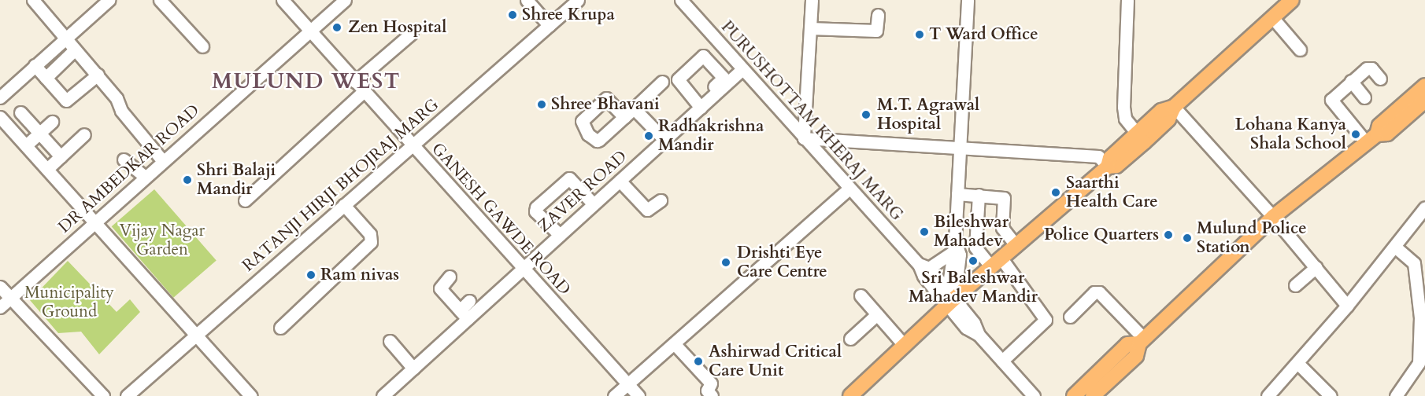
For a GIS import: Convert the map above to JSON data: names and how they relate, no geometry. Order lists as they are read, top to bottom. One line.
{"streets":{"street":["PURUSHOTTAM KHERAJ MARG","DR AMBEDKAR ROAD","RATANJI HIRJI BHOJRAJ MARG","ZAVER ROAD","GANESH GAWDE ROAD"]},"crossings":[["PURUSHOTTAM KHERAJ MARG","ZAVER ROAD"],["DR AMBEDKAR ROAD","GANESH GAWDE ROAD"],["RATANJI HIRJI BHOJRAJ MARG","GANESH GAWDE ROAD"],["ZAVER ROAD","GANESH GAWDE ROAD"]],"districts":["MULUND WEST"],"parks":["Vijay Nagar Garden","Municipality Ground"],"places":["Shree Krupa","Zen Hospital","T Ward Office","Shree Bhavani","M.T. Agrawal Hospital","Lohana Kanya Shala School","Radhakrishna Mandir","Shri Balaji Mandir","Saarthi Health Care","Bileshwar Mahadev","Police Quarters","Mulund Police Station","Sri Baleshwar Mahadev Mandir","Drishti Eye Care Centre","Ram nivas","Ashirwad Critical Care Unit"]}
